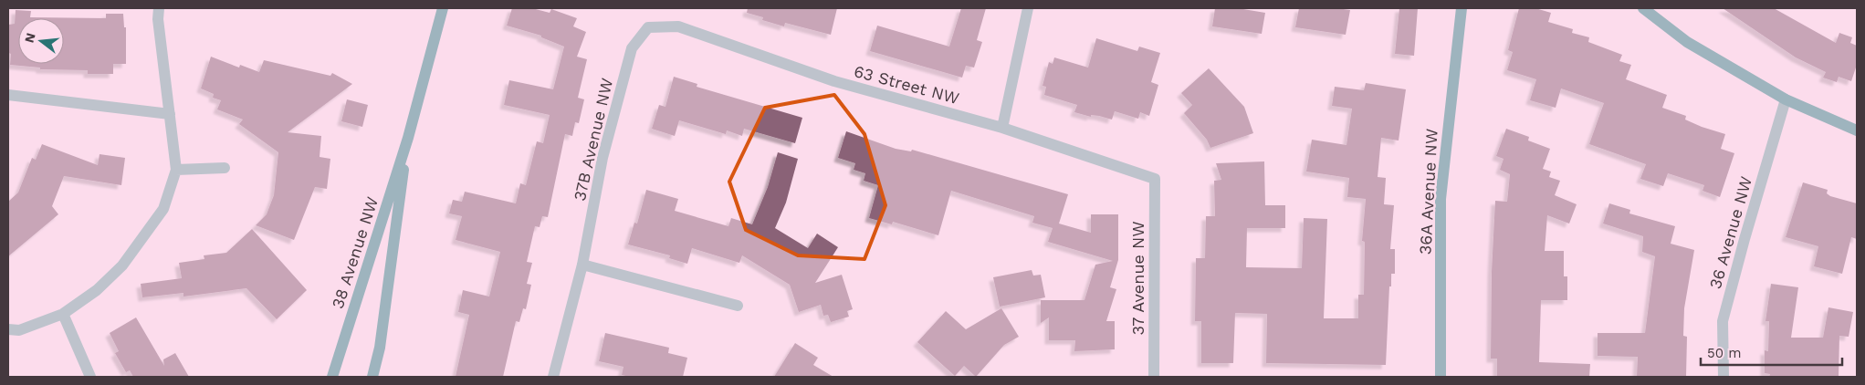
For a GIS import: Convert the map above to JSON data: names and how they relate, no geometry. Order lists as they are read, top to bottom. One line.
{"streets":{"street":["63 Street NW","37B Avenue NW","36A Avenue NW","36 Avenue NW","38 Avenue NW","37 Avenue NW"]},"crossings":[["63 Street NW","37B Avenue NW"],["63 Street NW","37 Avenue NW"]],"scale_bar":"50 m","north":"left"}
